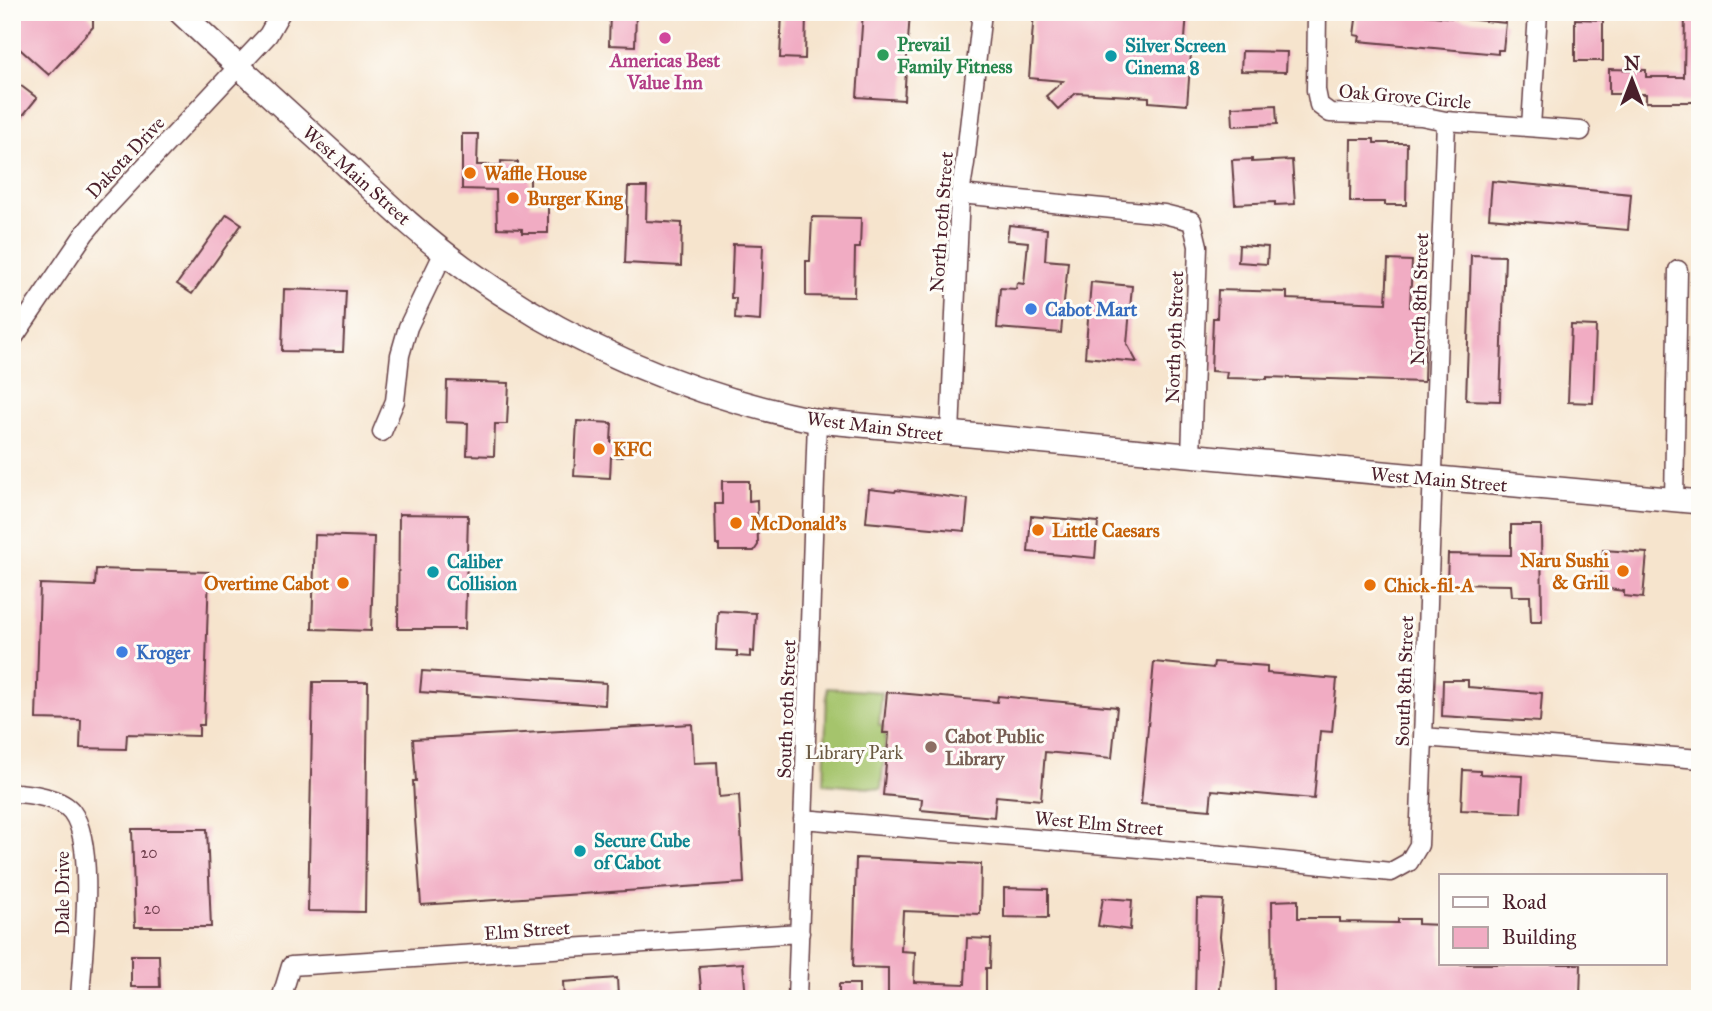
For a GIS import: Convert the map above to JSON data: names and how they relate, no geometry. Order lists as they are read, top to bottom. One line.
{"streets":{"main road":["West Main Street"],"street":["Oak Grove Circle","Dakota Drive","North 10th Street","North 8th Street","North 9th Street","South 8th Street","South 10th Street","West Elm Street","Dale Drive","Elm Street"]},"crossings":[["Oak Grove Circle","North 8th Street"],["Dakota Drive","West Main Street"],["West Main Street","North 10th Street"],["West Main Street","North 8th Street"],["West Main Street","North 9th Street"],["West Main Street","South 8th Street"],["West Main Street","South 10th Street"],["North 10th Street","North 9th Street"],["North 8th Street","South 8th Street"],["South 8th Street","West Elm Street"],["South 10th Street","West Elm Street"],["South 10th Street","Elm Street"]],"parks":["Library Park"],"places":["Americas Best Value Inn","Prevail Family Fitness","Silver Screen Cinema 8","Waffle House","Burger King","Cabot Mart","KFC","McDonald's","Little Caesars","Naru Sushi & Grill","Caliber Collision","Overtime Cabot","Chick-fil-A","Kroger","Cabot Public Library","Secure Cube of Cabot"],"house_numbers":["20","20"],"legend":["Road","Building"],"north":"top"}
